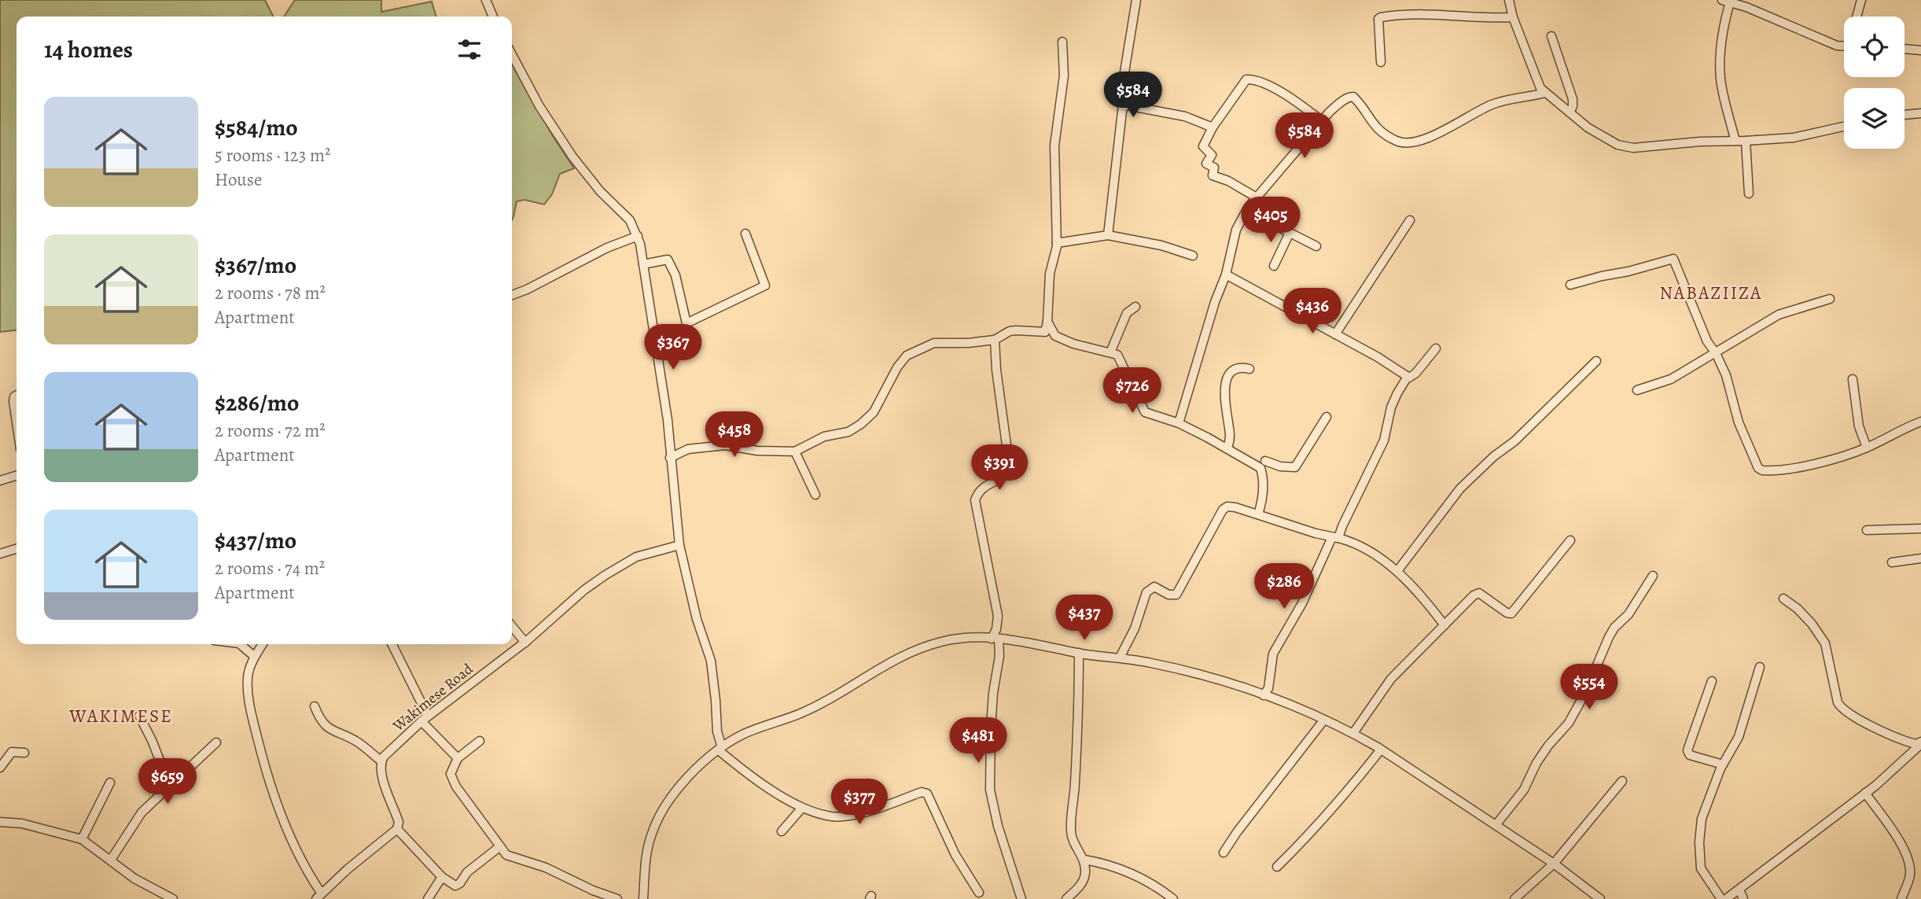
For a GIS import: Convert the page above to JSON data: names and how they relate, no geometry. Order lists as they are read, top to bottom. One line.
{"streets":{"street":["Wakimese Road"]},"districts":["NABAZIIZA","WAKIMESE"],"page":{"heading":"14 homes","price":["$584","$584","$405","$436","$367","$726","$458","$391","$286","$437","$554","$481","$659","$377"],"list":[{"name":"$584/mo","note":"5 rooms · 123 m² · House"},{"name":"$367/mo","note":"2 rooms · 78 m² · Apartment"},{"name":"$286/mo","note":"2 rooms · 72 m² · Apartment"},{"name":"$437/mo","note":"2 rooms · 74 m² · Apartment"}]}}
